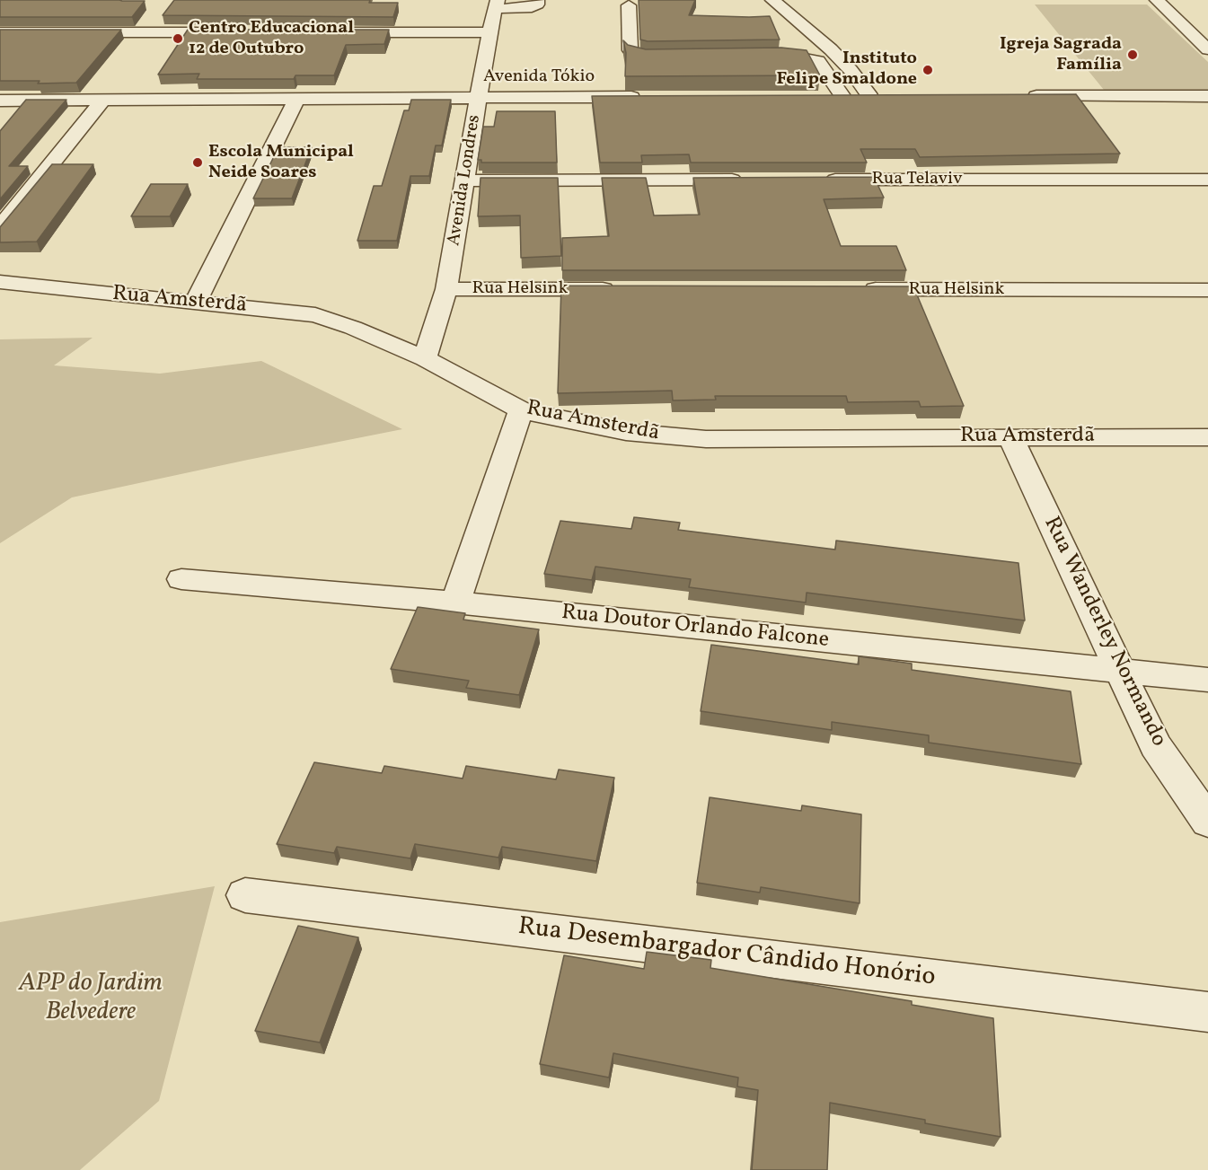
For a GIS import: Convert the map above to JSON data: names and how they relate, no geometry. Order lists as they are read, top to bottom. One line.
{"streets":{"street":["Avenida Tókio","Rua Telaviv","Avenida Londres","Rua Helsink","Rua Amsterdã","Rua Doutor Orlando Falcone","Rua Wanderley Normando","Rua Desembargador Cândido Honório"]},"crossings":[["Avenida Tókio","Avenida Londres"],["Avenida Londres","Rua Helsink"],["Avenida Londres","Rua Amsterdã"],["Rua Amsterdã","Rua Wanderley Normando"],["Rua Doutor Orlando Falcone","Rua Wanderley Normando"]],"parks":["APP do Jardim Belvedere"],"places":["Centro Educacional 12 de Outubro","Igreja Sagrada Família","Instituto Felipe Smaldone","Escola Municipal Neide Soares"]}
